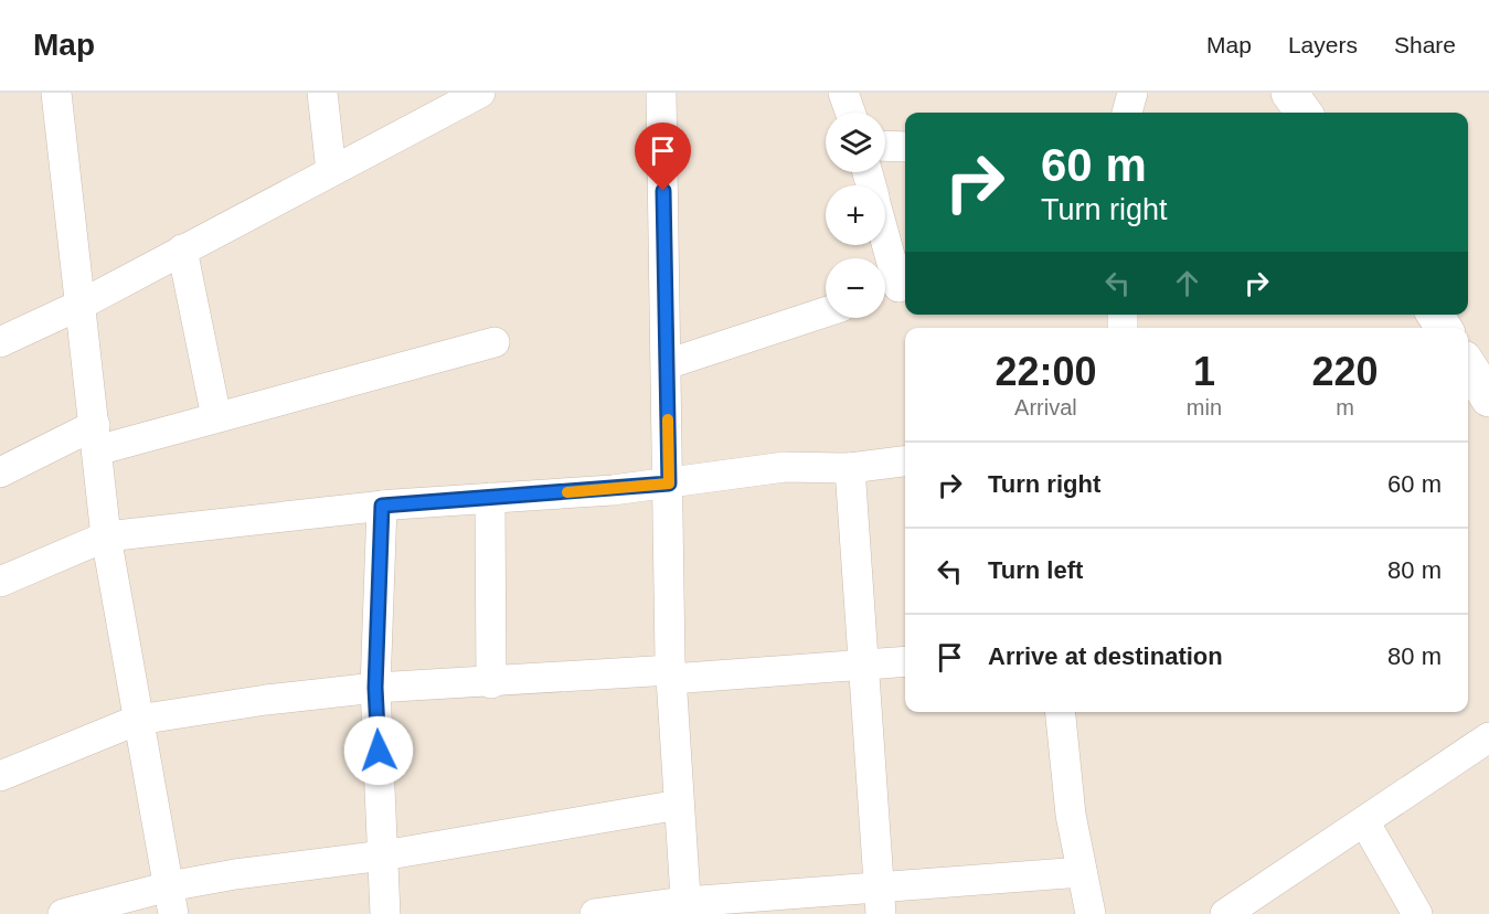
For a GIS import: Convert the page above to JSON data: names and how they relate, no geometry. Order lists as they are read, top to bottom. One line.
{"page":{"header":"Map","nav":["Map","Layers","Share"],"map_buttons":["+","−"],"turn":["60 m","Turn right"],"eta":["22:00","Arrival","1","min","220","m"],"list":[{"name":"Turn right","value":"60 m"},{"name":"Turn left","value":"80 m"},{"name":"Arrive at destination","value":"80 m"}]}}
